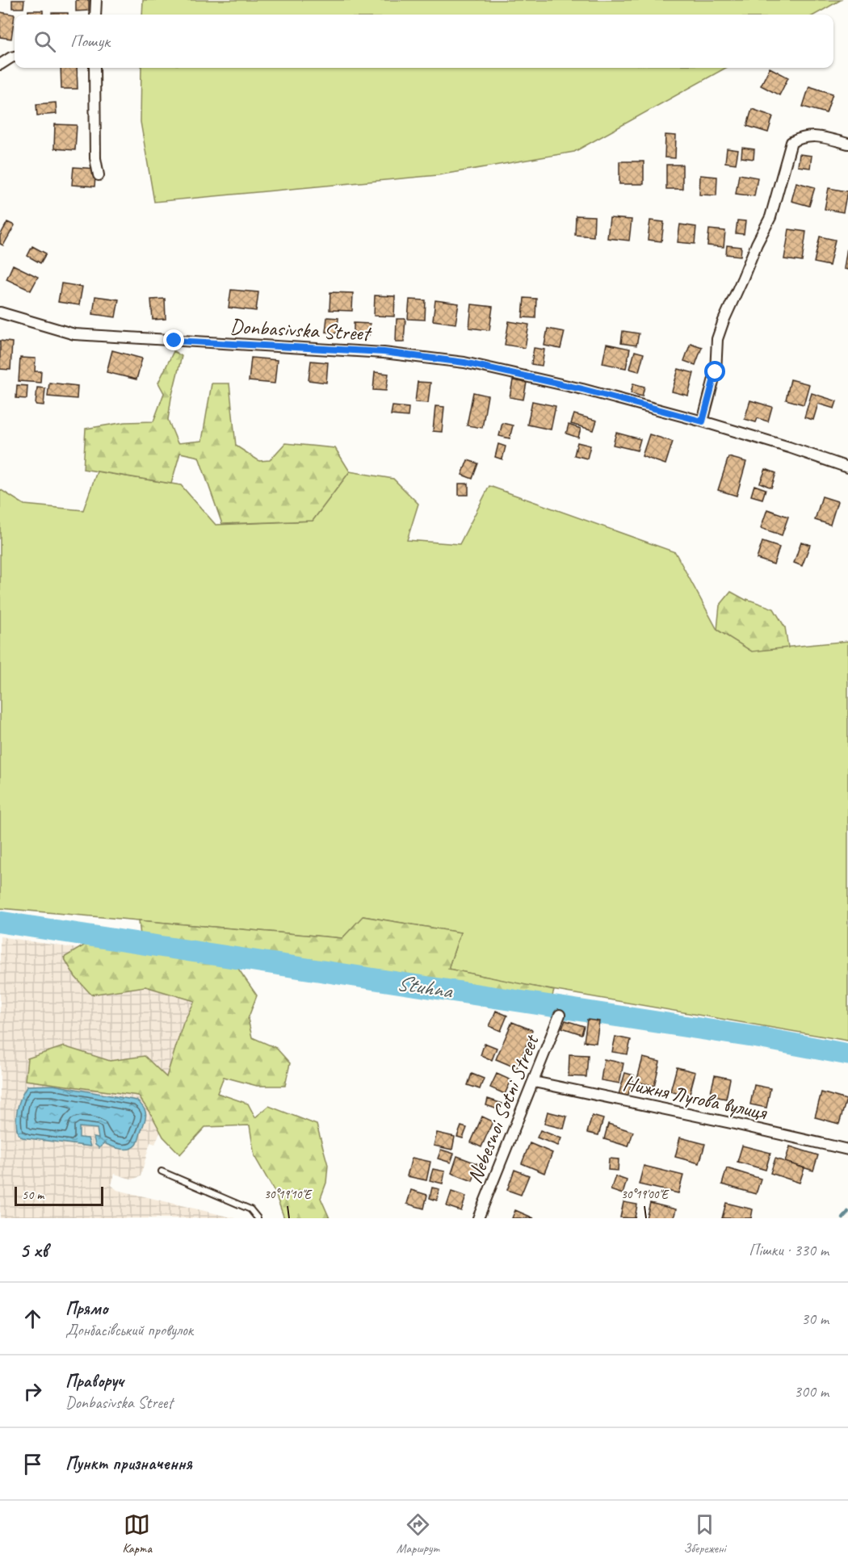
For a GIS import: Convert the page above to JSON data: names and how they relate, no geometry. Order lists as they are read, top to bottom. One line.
{"streets":{"street":["Donbasivska Street","Нижня Лугова вулиця","Nebesnoi Sotni Street"]},"crossings":[["Нижня Лугова вулиця","Nebesnoi Sotni Street"]],"water":["Stuhna"],"scale_bar":"50 m","page":{"search":"Пошук","scale":"50 m","heading":["5 хв","Пішки · 330 m"],"list":[["Прямо","Донбасівський провулок","30 m"],["Праворуч","Donbasivska Street","300 m"],"Пункт призначення"],"nav":["Карта","Маршрут","Збережені"]},"coordinates":["30°19'10\"E","30°19'00\"E"]}
